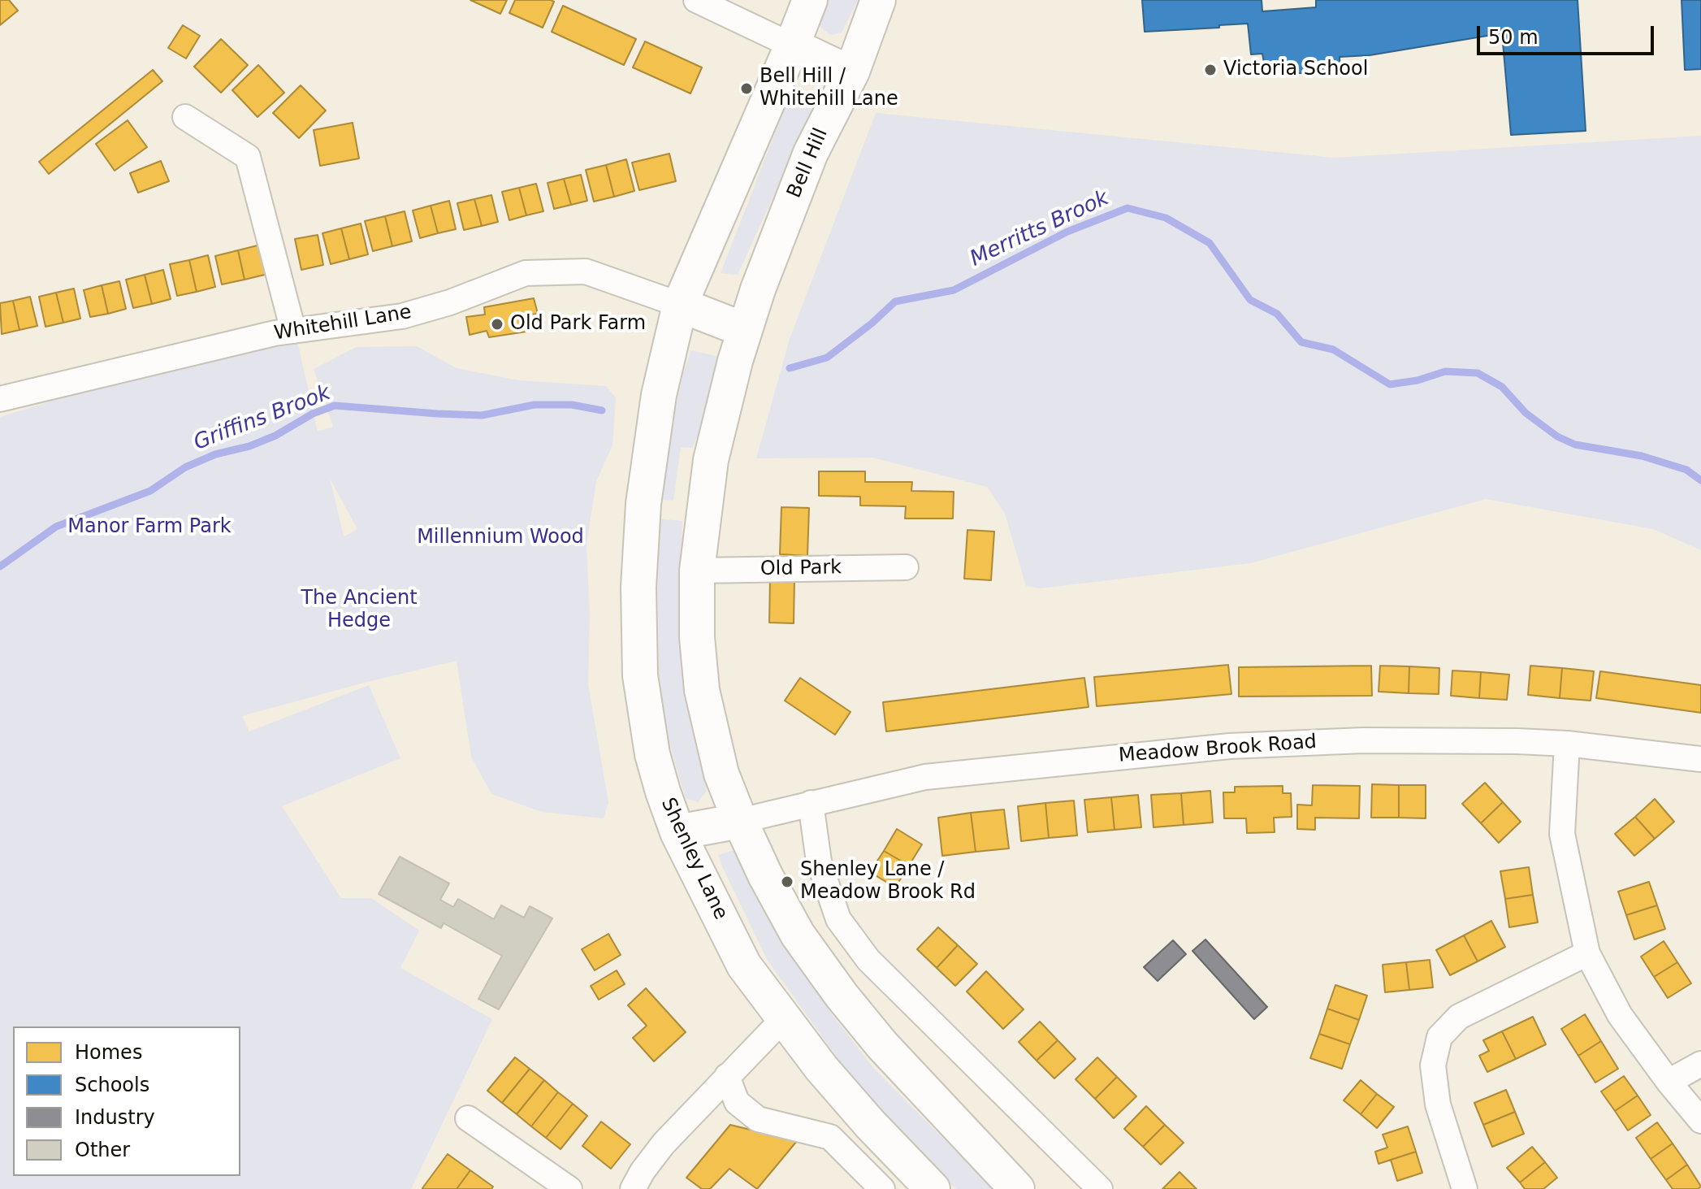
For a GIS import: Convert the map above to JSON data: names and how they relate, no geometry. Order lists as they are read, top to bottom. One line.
{"streets":{"main road":["Bell Hill","Shenley Lane"],"street":["Whitehill Lane","Old Park","Meadow Brook Road"]},"crossings":[["Whitehill Lane","Shenley Lane"]],"water":["Merritts Brook","Griffins Brook"],"parks":["Manor Farm Park","Millennium Wood","The Ancient Hedge"],"places":["Victoria School","Bell Hill / Whitehill Lane","Old Park Farm","Shenley Lane / Meadow Brook Rd"],"legend":["Homes","Schools","Industry","Other"],"scale_bar":"50 m"}
